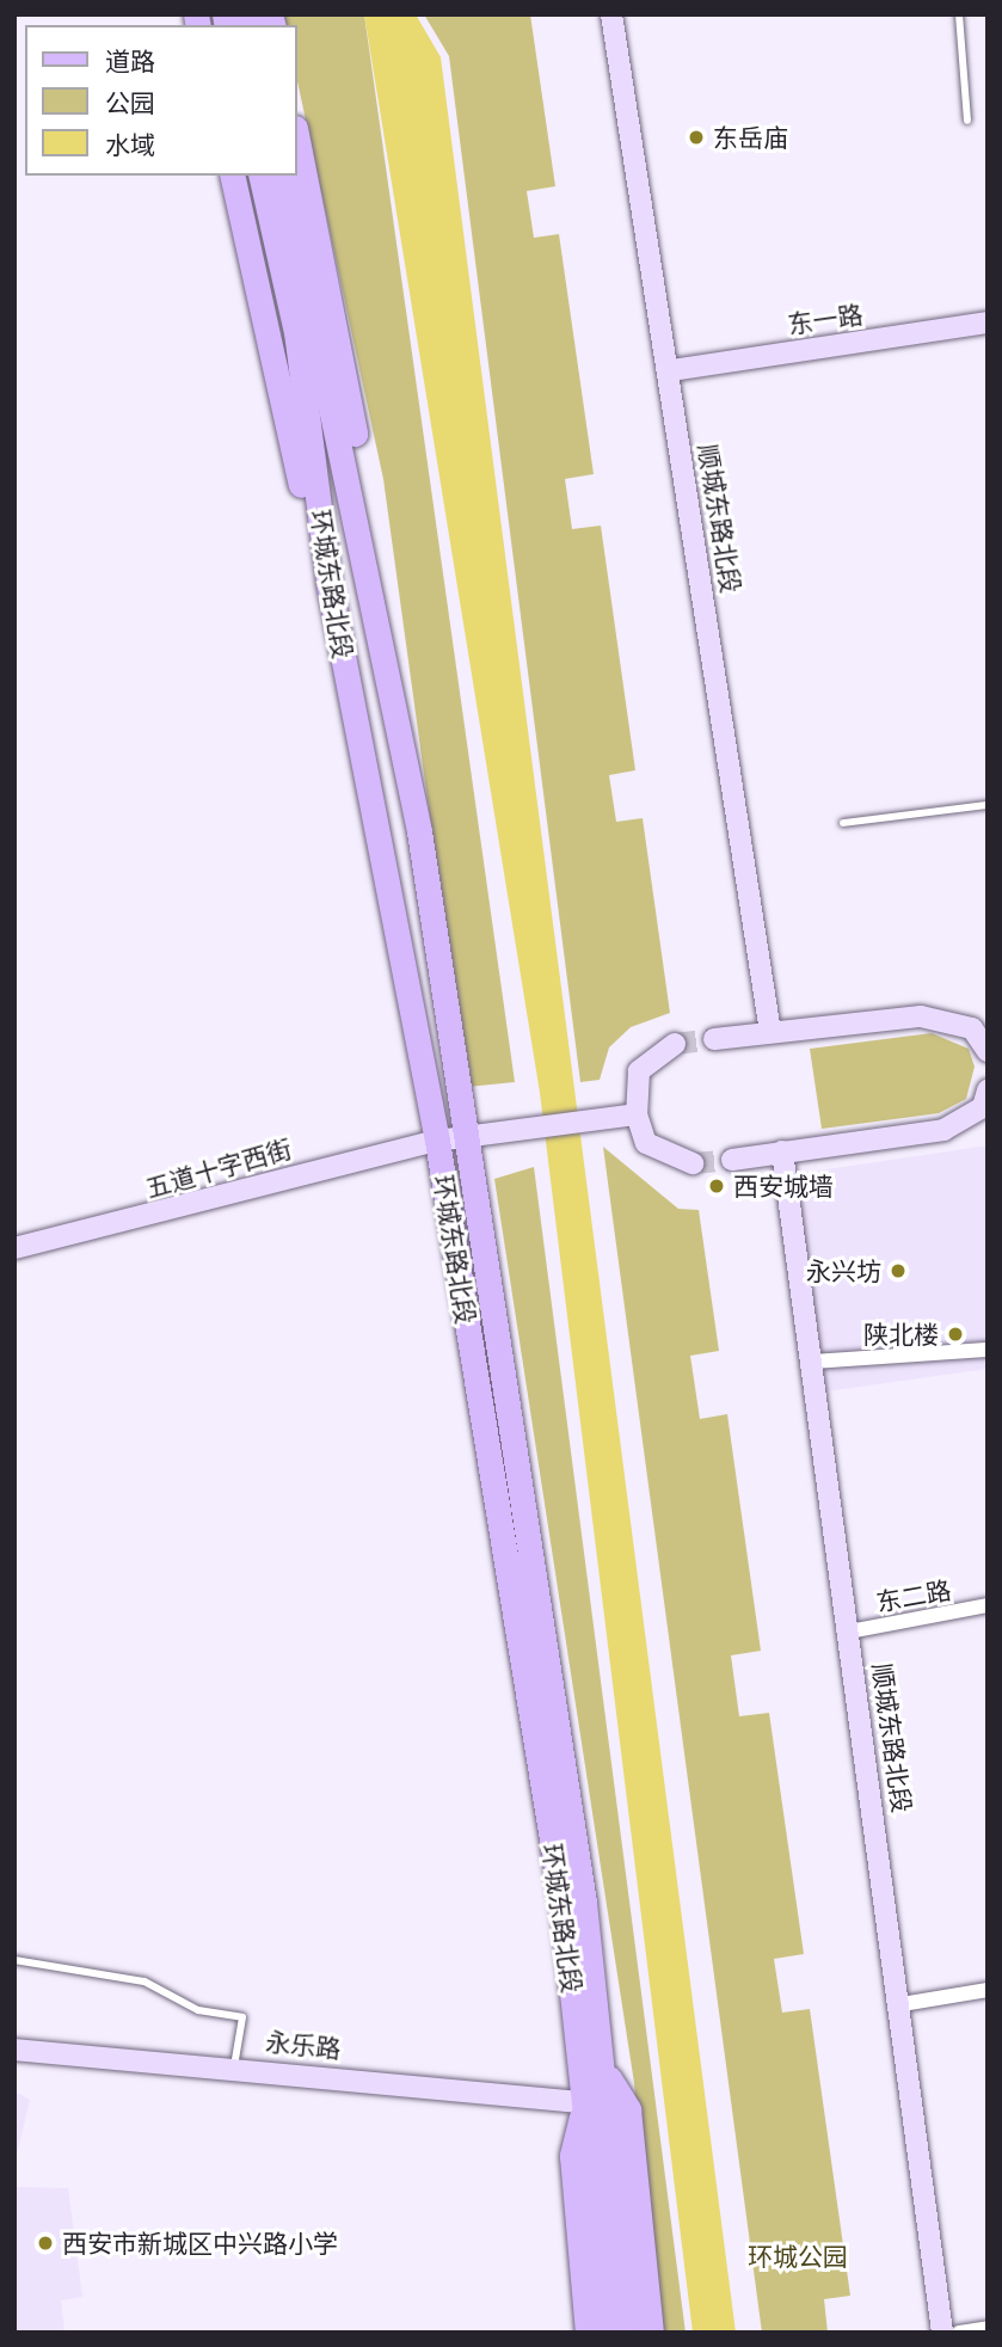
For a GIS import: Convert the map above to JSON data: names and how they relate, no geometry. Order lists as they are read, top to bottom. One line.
{"streets":{"main road":["环城东路北段"],"street":["东一路","顺城东路北段","五道十字西街","东二路","永乐路"]},"crossings":[["东一路","顺城东路北段"],["顺城东路北段","东二路"],["环城东路北段","五道十字西街"],["环城东路北段","永乐路"]],"parks":["环城公园"],"places":["东岳庙","西安城墙","永兴坊","陕北楼","西安市新城区中兴路小学"],"legend":["道路","公园","水域"]}
